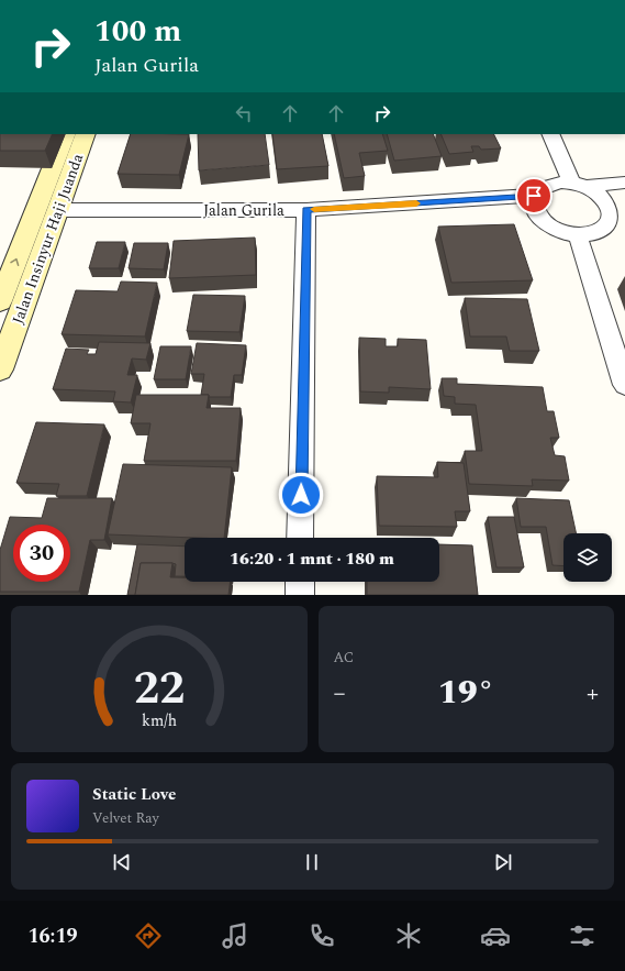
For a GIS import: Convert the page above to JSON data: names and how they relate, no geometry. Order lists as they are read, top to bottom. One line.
{"streets":{"main road":["Jalan Insinyur Haji Juanda"],"street":["Jalan Gurila"]},"crossings":[["Jalan Gurila","Jalan Insinyur Haji Juanda"]],"page":{"turn":["100 m","Jalan Gurila"],"limit":"30","trip":"16:20 · 1 mnt · 180 m","tile":"AC","heat":["−","19°","+"],"song":["Static Love","Velvet Ray"],"tabs":"16:19","gauge":["22","km/h"]}}
